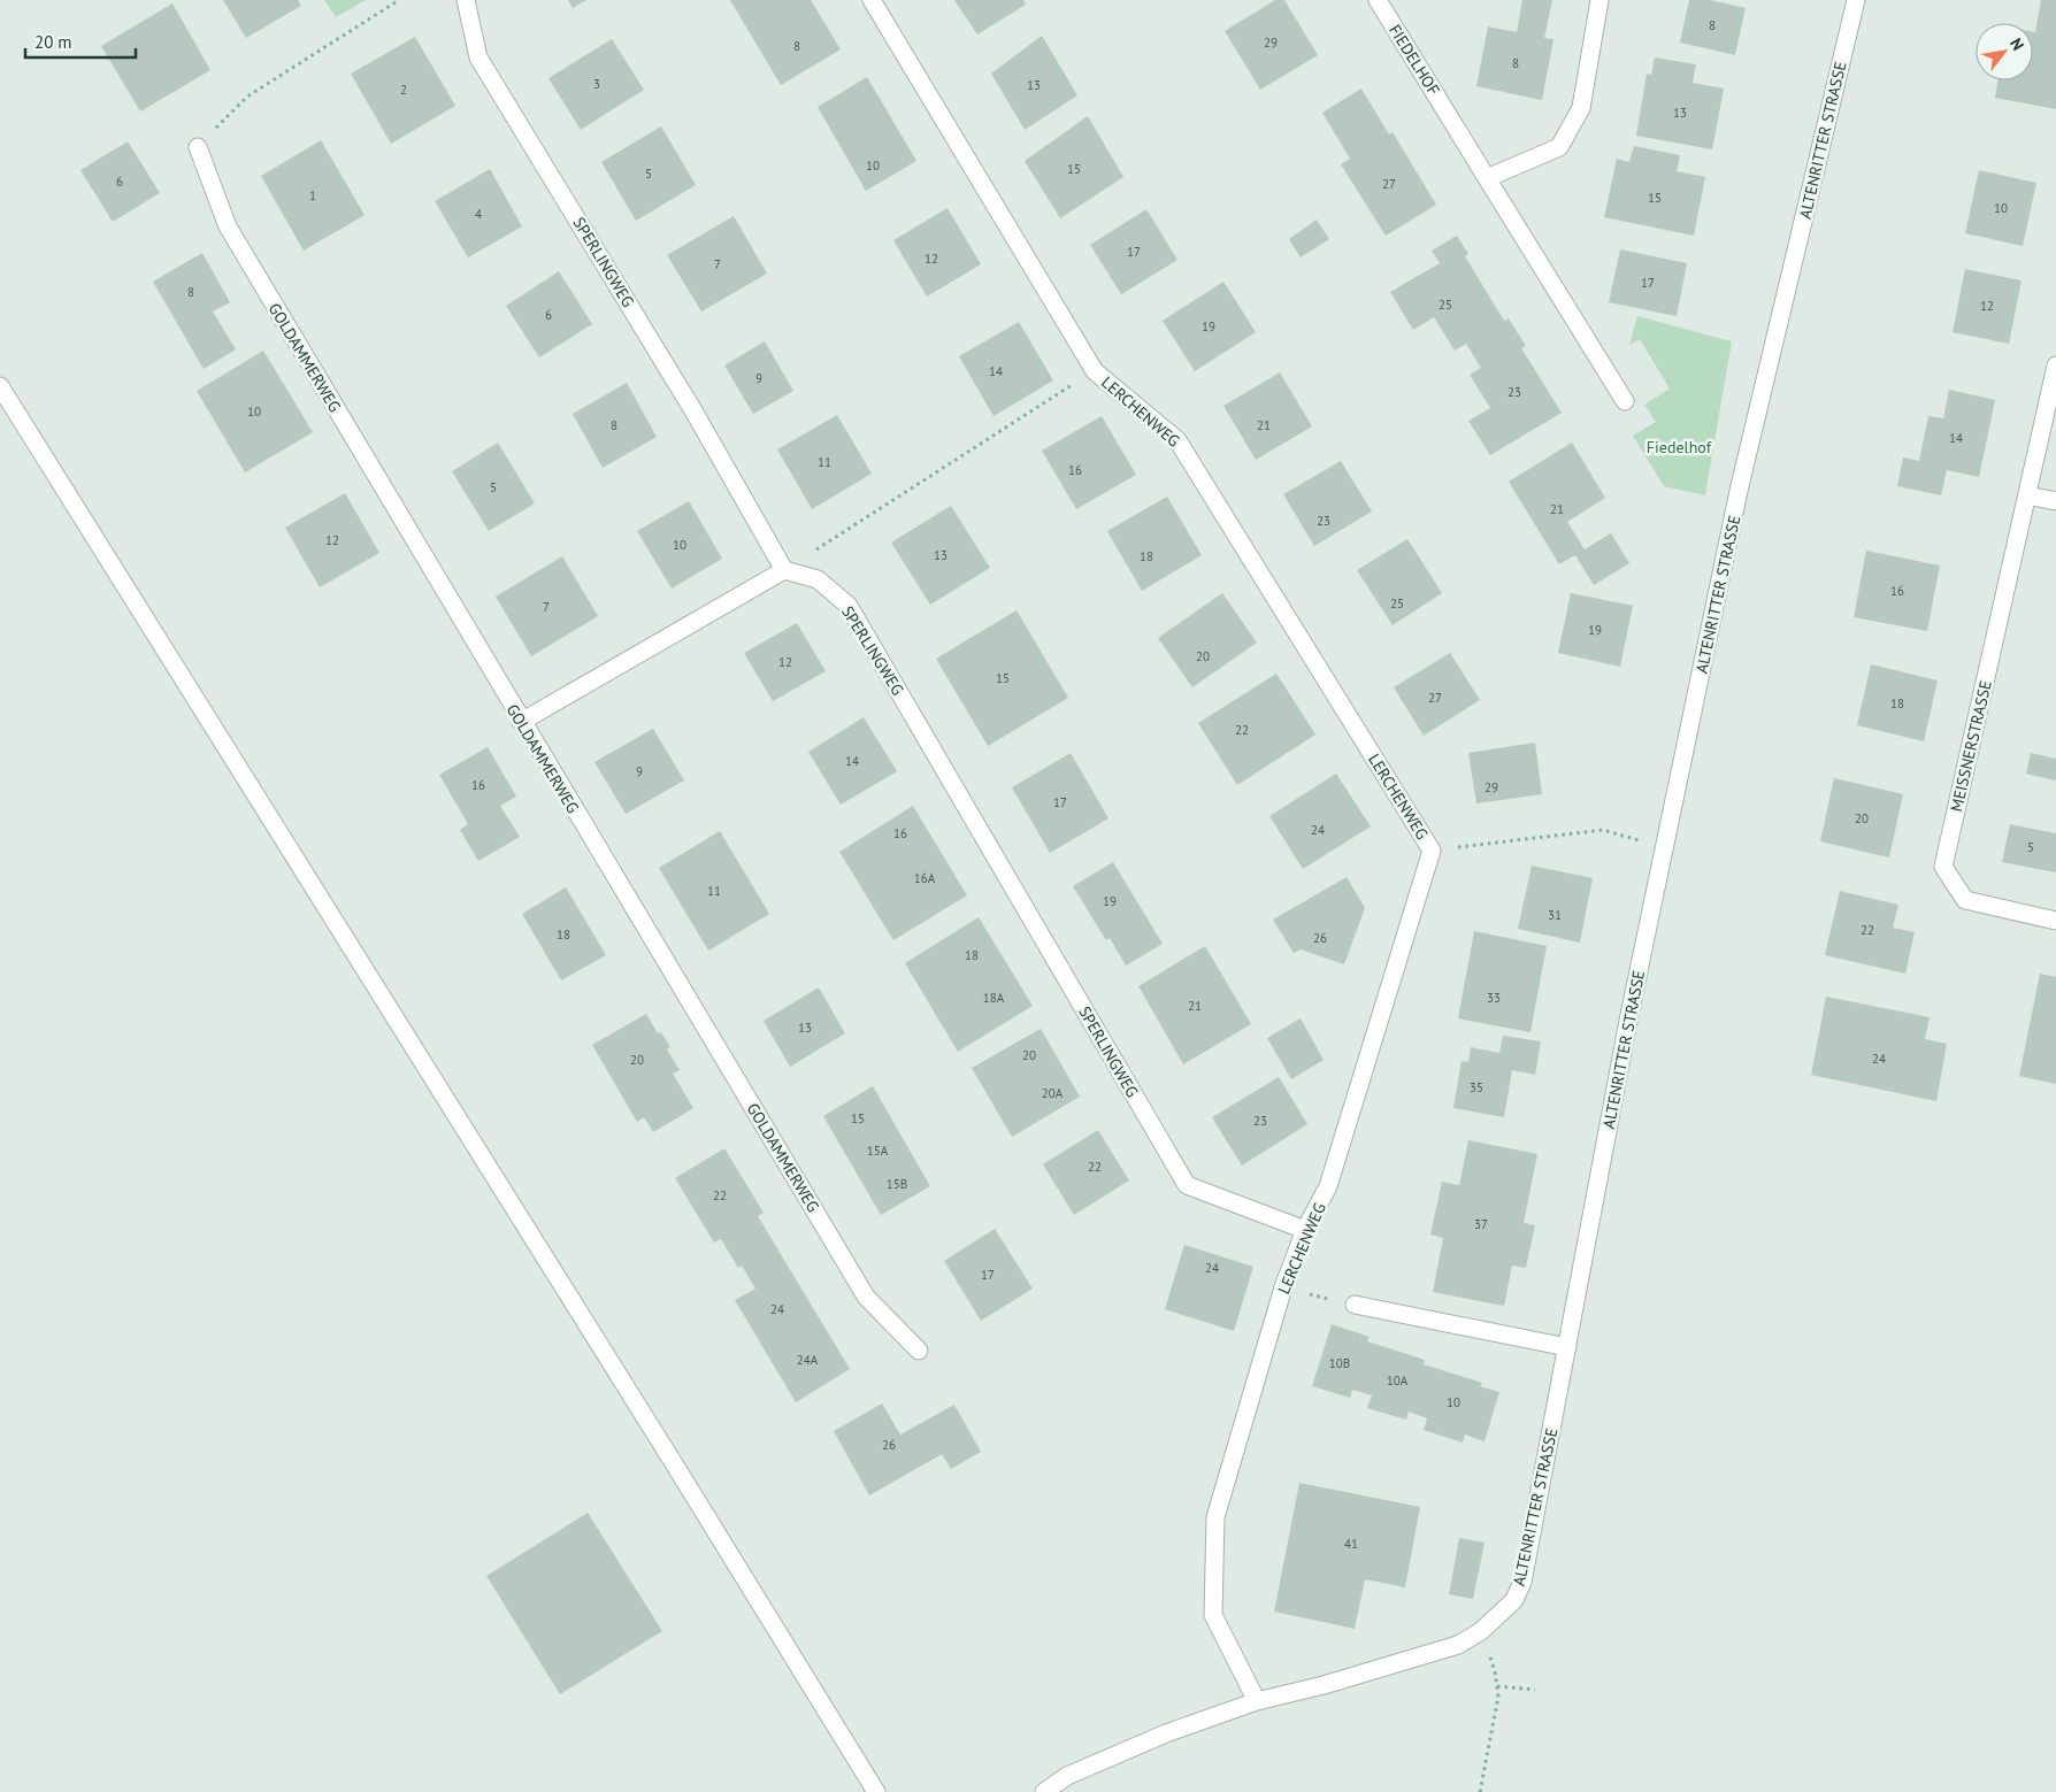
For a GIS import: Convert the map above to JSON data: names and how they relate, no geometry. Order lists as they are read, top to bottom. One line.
{"streets":{"street":["FIEDELHOF","ALTENRITTER STRASSE","SPERLINGWEG","GOLDAMMERWEG","LERCHENWEG","MEISSNERSTRASSE"]},"crossings":[["ALTENRITTER STRASSE","LERCHENWEG"],["SPERLINGWEG","LERCHENWEG"]],"parks":["Fiedelhof"],"house_numbers":["8","29","8","8","3","13","2","13","10","15","5","6","27","1","15","10","4","17","12","7","17","8","25","12","6","19","14","9","23","10","8","21","14","11","16","5","21","23","12","10","13","18","16","25","7","19","20","12","15","27","18","22","14","9","16","29","17","20","24","16","5","16A","11","19","31","22","18","26","18","18A","33","21","13","20","24","20","35","20A","15","23","15A","22","15B","22","37","24","17","24","24A","10B","10A","10","26","41"],"scale_bar":"20 m","north":"top right"}
